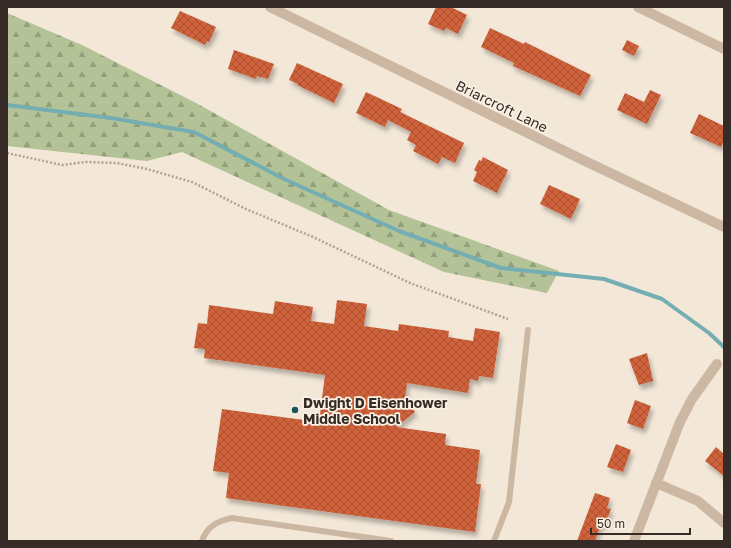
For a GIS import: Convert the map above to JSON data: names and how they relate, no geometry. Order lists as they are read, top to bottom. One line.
{"streets":{"street":["Briarcroft Lane"]},"places":["Dwight D Eisenhower Middle School"],"scale_bar":"50 m"}
